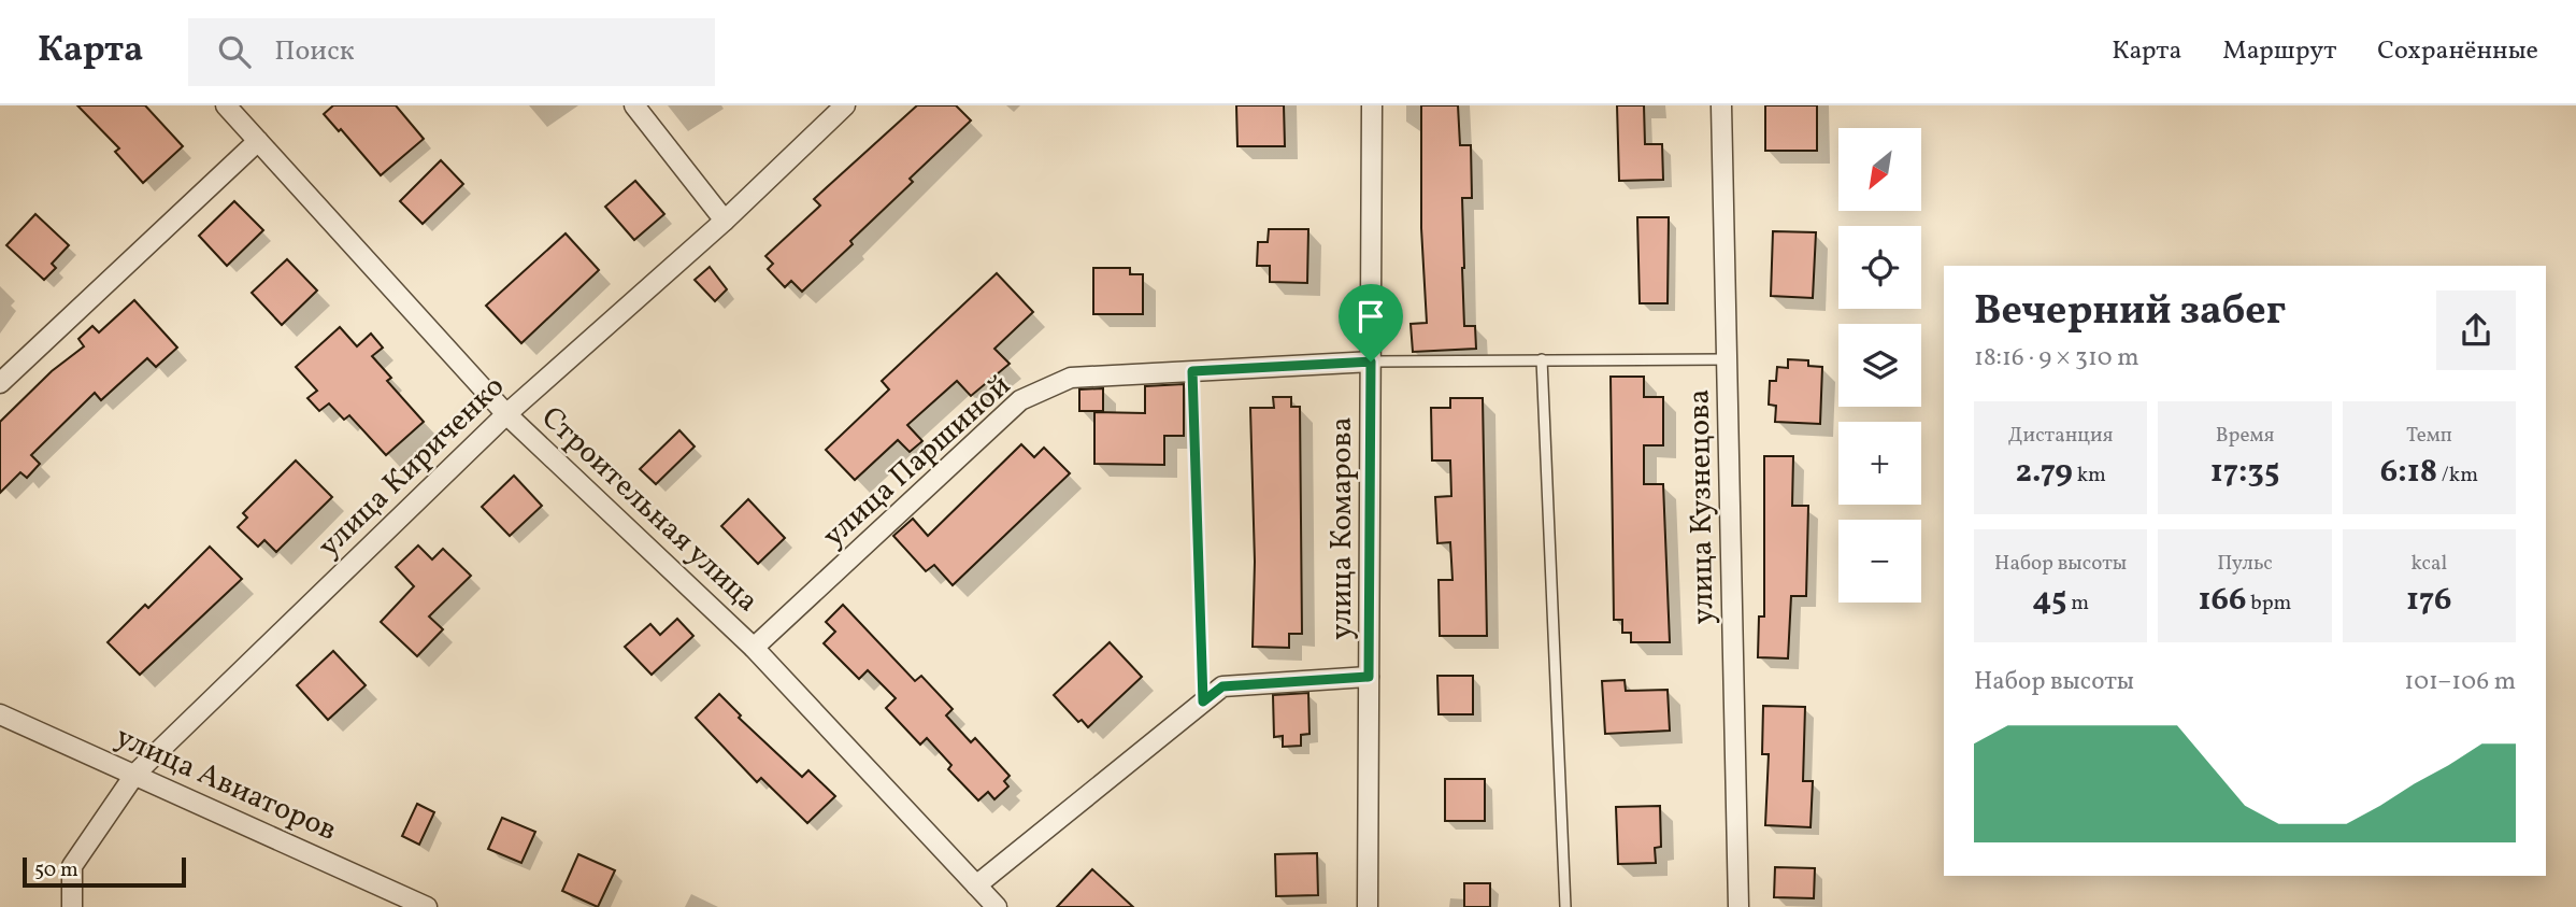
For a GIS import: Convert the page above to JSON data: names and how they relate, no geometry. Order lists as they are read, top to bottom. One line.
{"streets":{"street":["улица Паршиной","улица Кириченко","улица Кузнецова","Строительная улица","улица Комарова","улица Авиаторов"]},"crossings":[["улица Паршиной","Строительная улица"],["улица Паршиной","улица Комарова"],["улица Кириченко","Строительная улица"],["улица Кириченко","улица Авиаторов"]],"scale_bar":"50 m","north":"bottom left","page":{"header":"Карта","search":"Поиск","nav":["Карта","Маршрут","Сохранённые"],"map_buttons":["+","−"],"heading":["Вечерний забег","18:16 · 9 × 310 m"],"stats":[["Дистанция","2.79 km"],["Время","17:35"],["Темп","6:18 /km"],["Набор высоты","45 m"],["Пульс","166 bpm"],["kcal","176"]],"chart":["Набор высоты","101–106 m"],"scale":"50 m"}}
